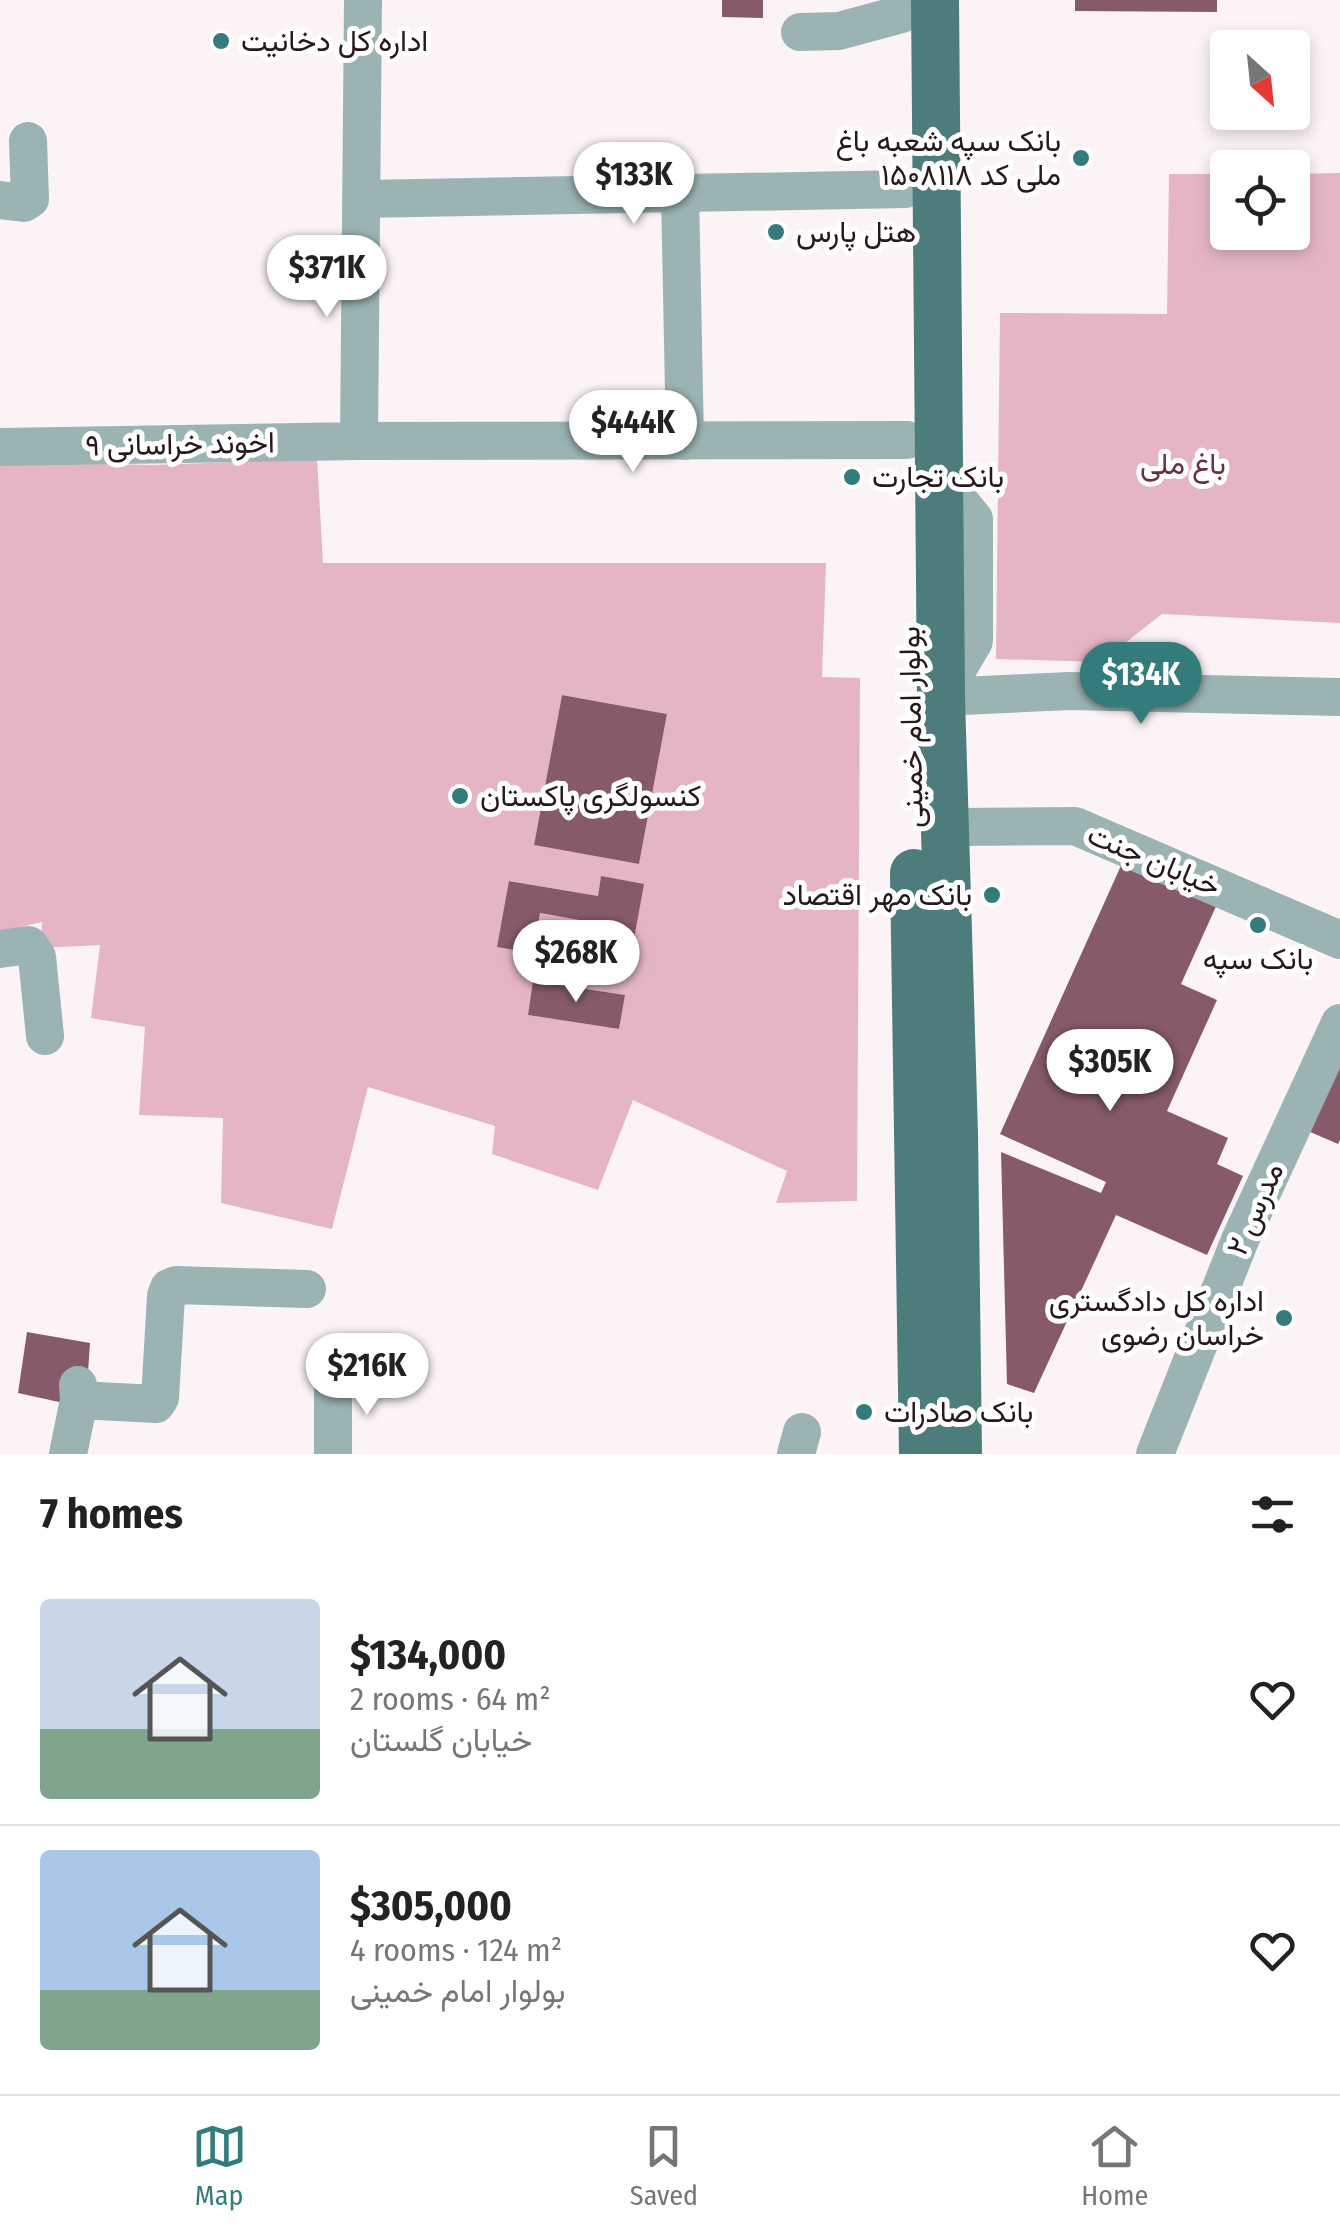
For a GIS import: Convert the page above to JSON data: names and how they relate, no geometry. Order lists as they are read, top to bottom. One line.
{"streets":{"main road":["بولوار امام خمینی"],"street":["اخوند خراسانی ۹","خیابان جنت","مدرس ۲"]},"crossings":[["اخوند خراسانی ۹","بولوار امام خمینی"]],"parks":["باغ ملی"],"places":["اداره کل دخانیت","بانک سپه شعبه باغ ملی کد ۱۵۰۸۱۱۸","هتل پارس","بانک تجارت","کنسولگری پاکستان","بانک مهر اقتصاد","بانک سپه","اداره کل دادگستری خراسان رضوی","بانک صادرات"],"north":"bottom right","page":{"price":["$133K","$371K","$444K","$134K","$268K","$305K","$216K"],"heading":"7 homes","list":[{"name":"$134,000","note":"2 rooms · 64 m² · خیابان گلستان"},{"name":"$305,000","note":"4 rooms · 124 m² · بولوار امام خمینی"}],"tabs":["Map","Saved","Home"]}}
